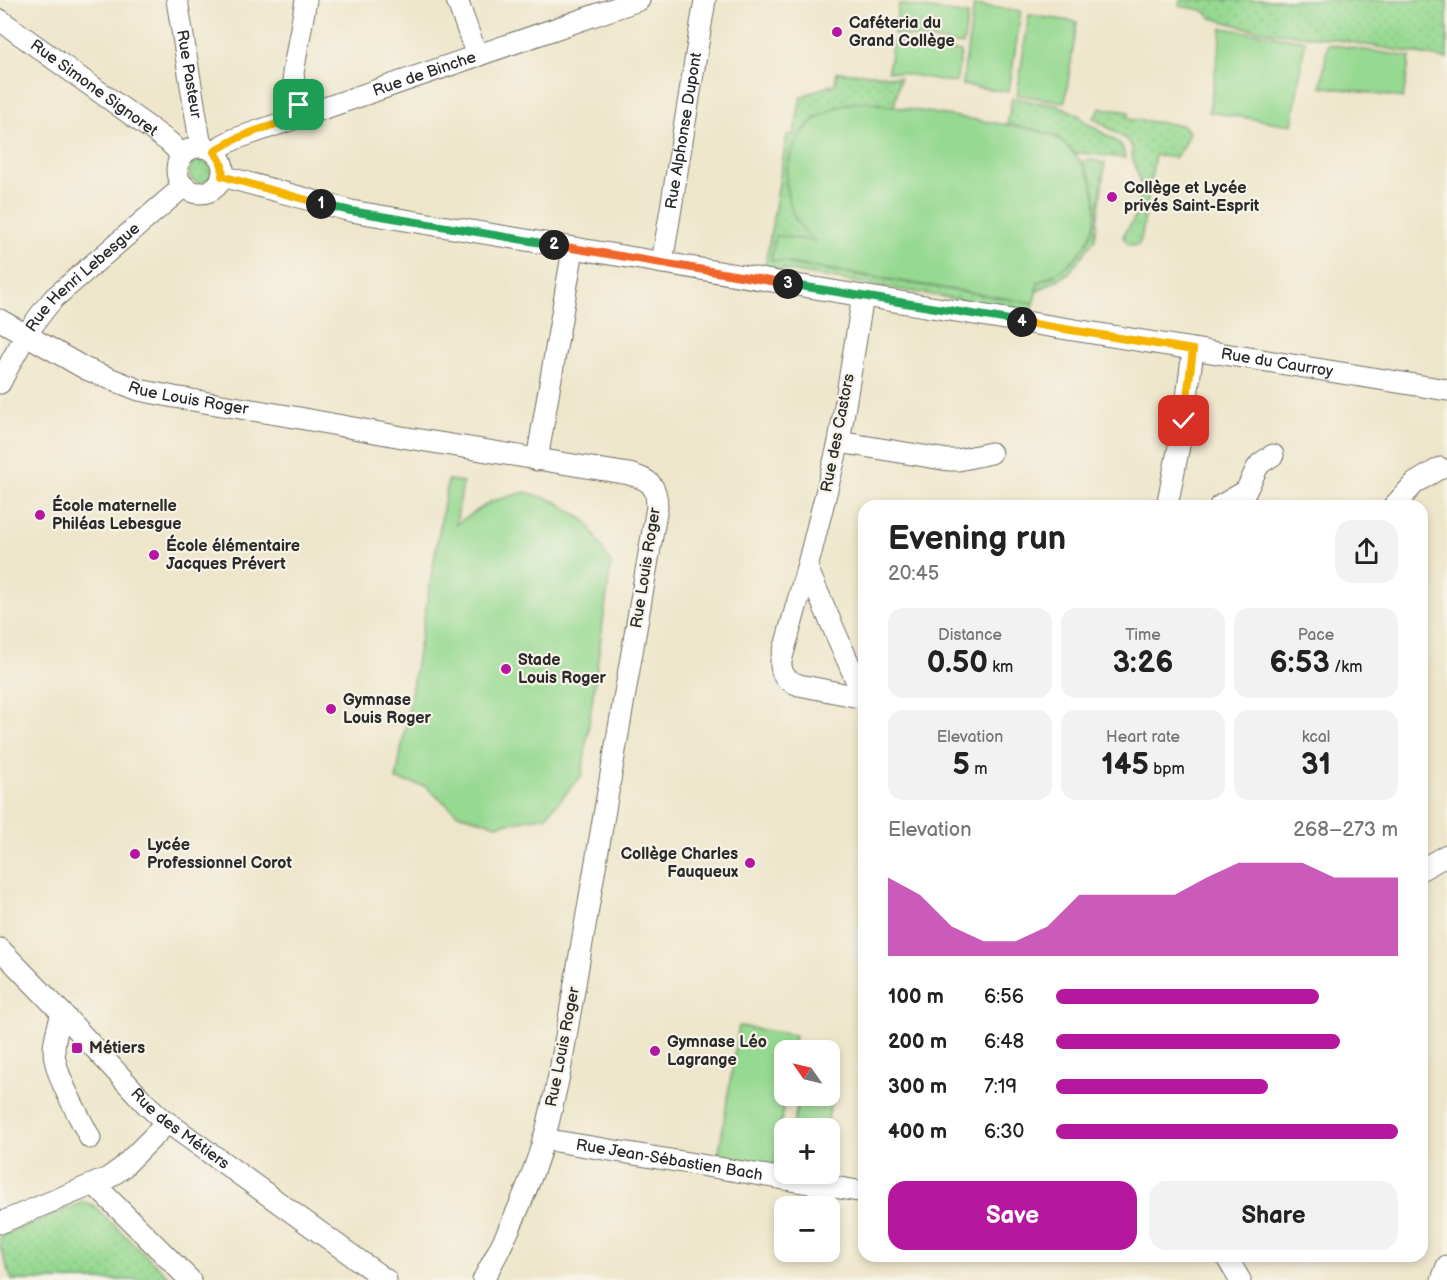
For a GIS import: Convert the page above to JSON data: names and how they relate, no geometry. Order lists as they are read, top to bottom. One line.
{"streets":{"street":["Rue Pasteur","Rue de Binche","Rue Simone Signoret","Rue Alphonse Dupont","Rue Henri Lebesgue","Rue du Caurroy","Rue Louis Roger","Rue des Castors","Rue des Métiers","Rue Jean-Sébastien Bach"]},"crossings":[["Rue Pasteur","Rue de Binche"],["Rue Pasteur","Rue Simone Signoret"],["Rue Pasteur","Rue Henri Lebesgue"],["Rue Pasteur","Rue du Caurroy"],["Rue de Binche","Rue Simone Signoret"],["Rue de Binche","Rue Henri Lebesgue"],["Rue de Binche","Rue du Caurroy"],["Rue Simone Signoret","Rue Henri Lebesgue"],["Rue Simone Signoret","Rue du Caurroy"],["Rue Alphonse Dupont","Rue du Caurroy"],["Rue Henri Lebesgue","Rue du Caurroy"],["Rue Henri Lebesgue","Rue Louis Roger"],["Rue du Caurroy","Rue des Castors"],["Rue Louis Roger","Rue Jean-Sébastien Bach"]],"places":{"other":["Caféteria du Grand Collège","Collège et Lycée privés Saint-Esprit","École maternelle Philéas Lebesgue","École élémentaire Jacques Prévert","Stade Louis Roger","Gymnase Louis Roger","Lycée Professionnel Corot","Collège Charles Fauqueux","Gymnase Léo Lagrange"],"transit":["Métiers"]},"north":"top left","page":{"pins":["1","2","3","4"],"heading":["Evening run","20:45"],"stats":[["Distance","0.50 km"],["Time","3:26"],["Pace","6:53 /km"],["Elevation","5 m"],["Heart rate","145 bpm"],["kcal","31"]],"chart":["Elevation","268–273 m"],"list":[{"name":"100 m","note":"6:56"},{"name":"200 m","note":"6:48"},{"name":"300 m","note":"7:19"},{"name":"400 m","note":"6:30"}],"map_buttons":["+","−"],"buttons":["Save","Share"]}}
